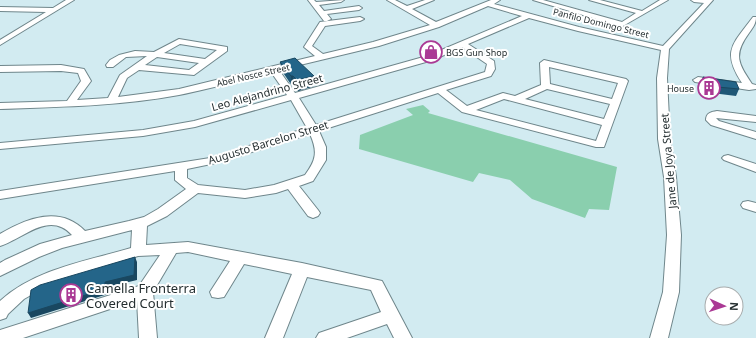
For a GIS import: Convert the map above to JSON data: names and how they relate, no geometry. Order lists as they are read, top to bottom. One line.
{"streets":{"street":["Panfilo Domingo Street","Abel Nosce Street","Leo Alejandrino Street","Augusto Barcelon Street","Jane de Joya Street"]},"crossings":[["Panfilo Domingo Street","Abel Nosce Street"],["Panfilo Domingo Street","Leo Alejandrino Street"],["Panfilo Domingo Street","Jane de Joya Street"],["Leo Alejandrino Street","Augusto Barcelon Street"]],"places":{"shop":["BGS Gun Shop"],"building":["House","Camella Fronterra Covered Court"]},"north":"right"}
